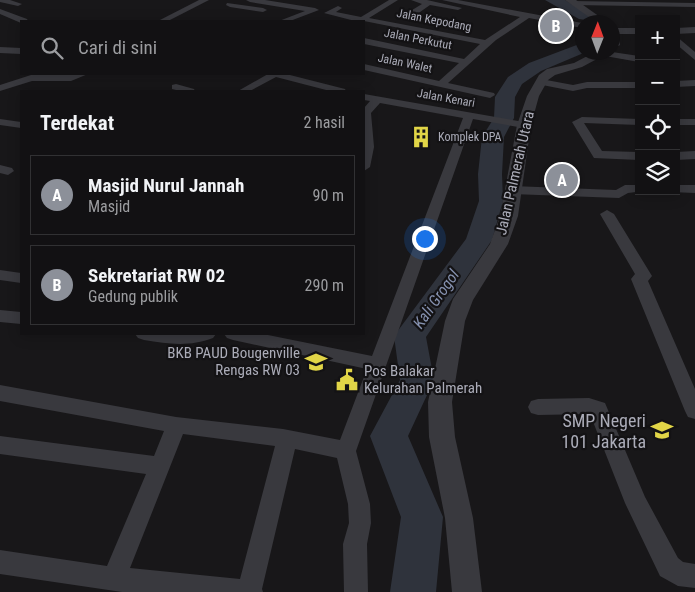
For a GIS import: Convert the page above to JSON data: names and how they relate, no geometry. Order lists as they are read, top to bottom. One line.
{"streets":{"street":["Jalan Kepodang","Jalan Perkutut","Jalan Walet","Jalan Kenari","Jalan Palmerah Utara"]},"crossings":[["Jalan Kepodang","Jalan Perkutut"],["Jalan Perkutut","Jalan Walet"],["Jalan Kenari","Jalan Palmerah Utara"]],"water":["Kali Grogol"],"places":{"building":["Komplek DPA"],"school or university":["BKB PAUD Bougenville Rengas RW 03","SMP Negeri 101 Jakarta"],"public building":["Pos Balakar Kelurahan Palmerah"]},"north":"top","page":{"pins":["B","A"],"map_buttons":["+","−"],"search":"Cari di sini","heading":["Terdekat","2 hasil"],"list":[{"mark":"A","name":"Masjid Nurul Jannah","note":"Masjid","value":"90 m"},{"mark":"B","name":"Sekretariat RW 02","note":"Gedung publik","value":"290 m"}]}}
